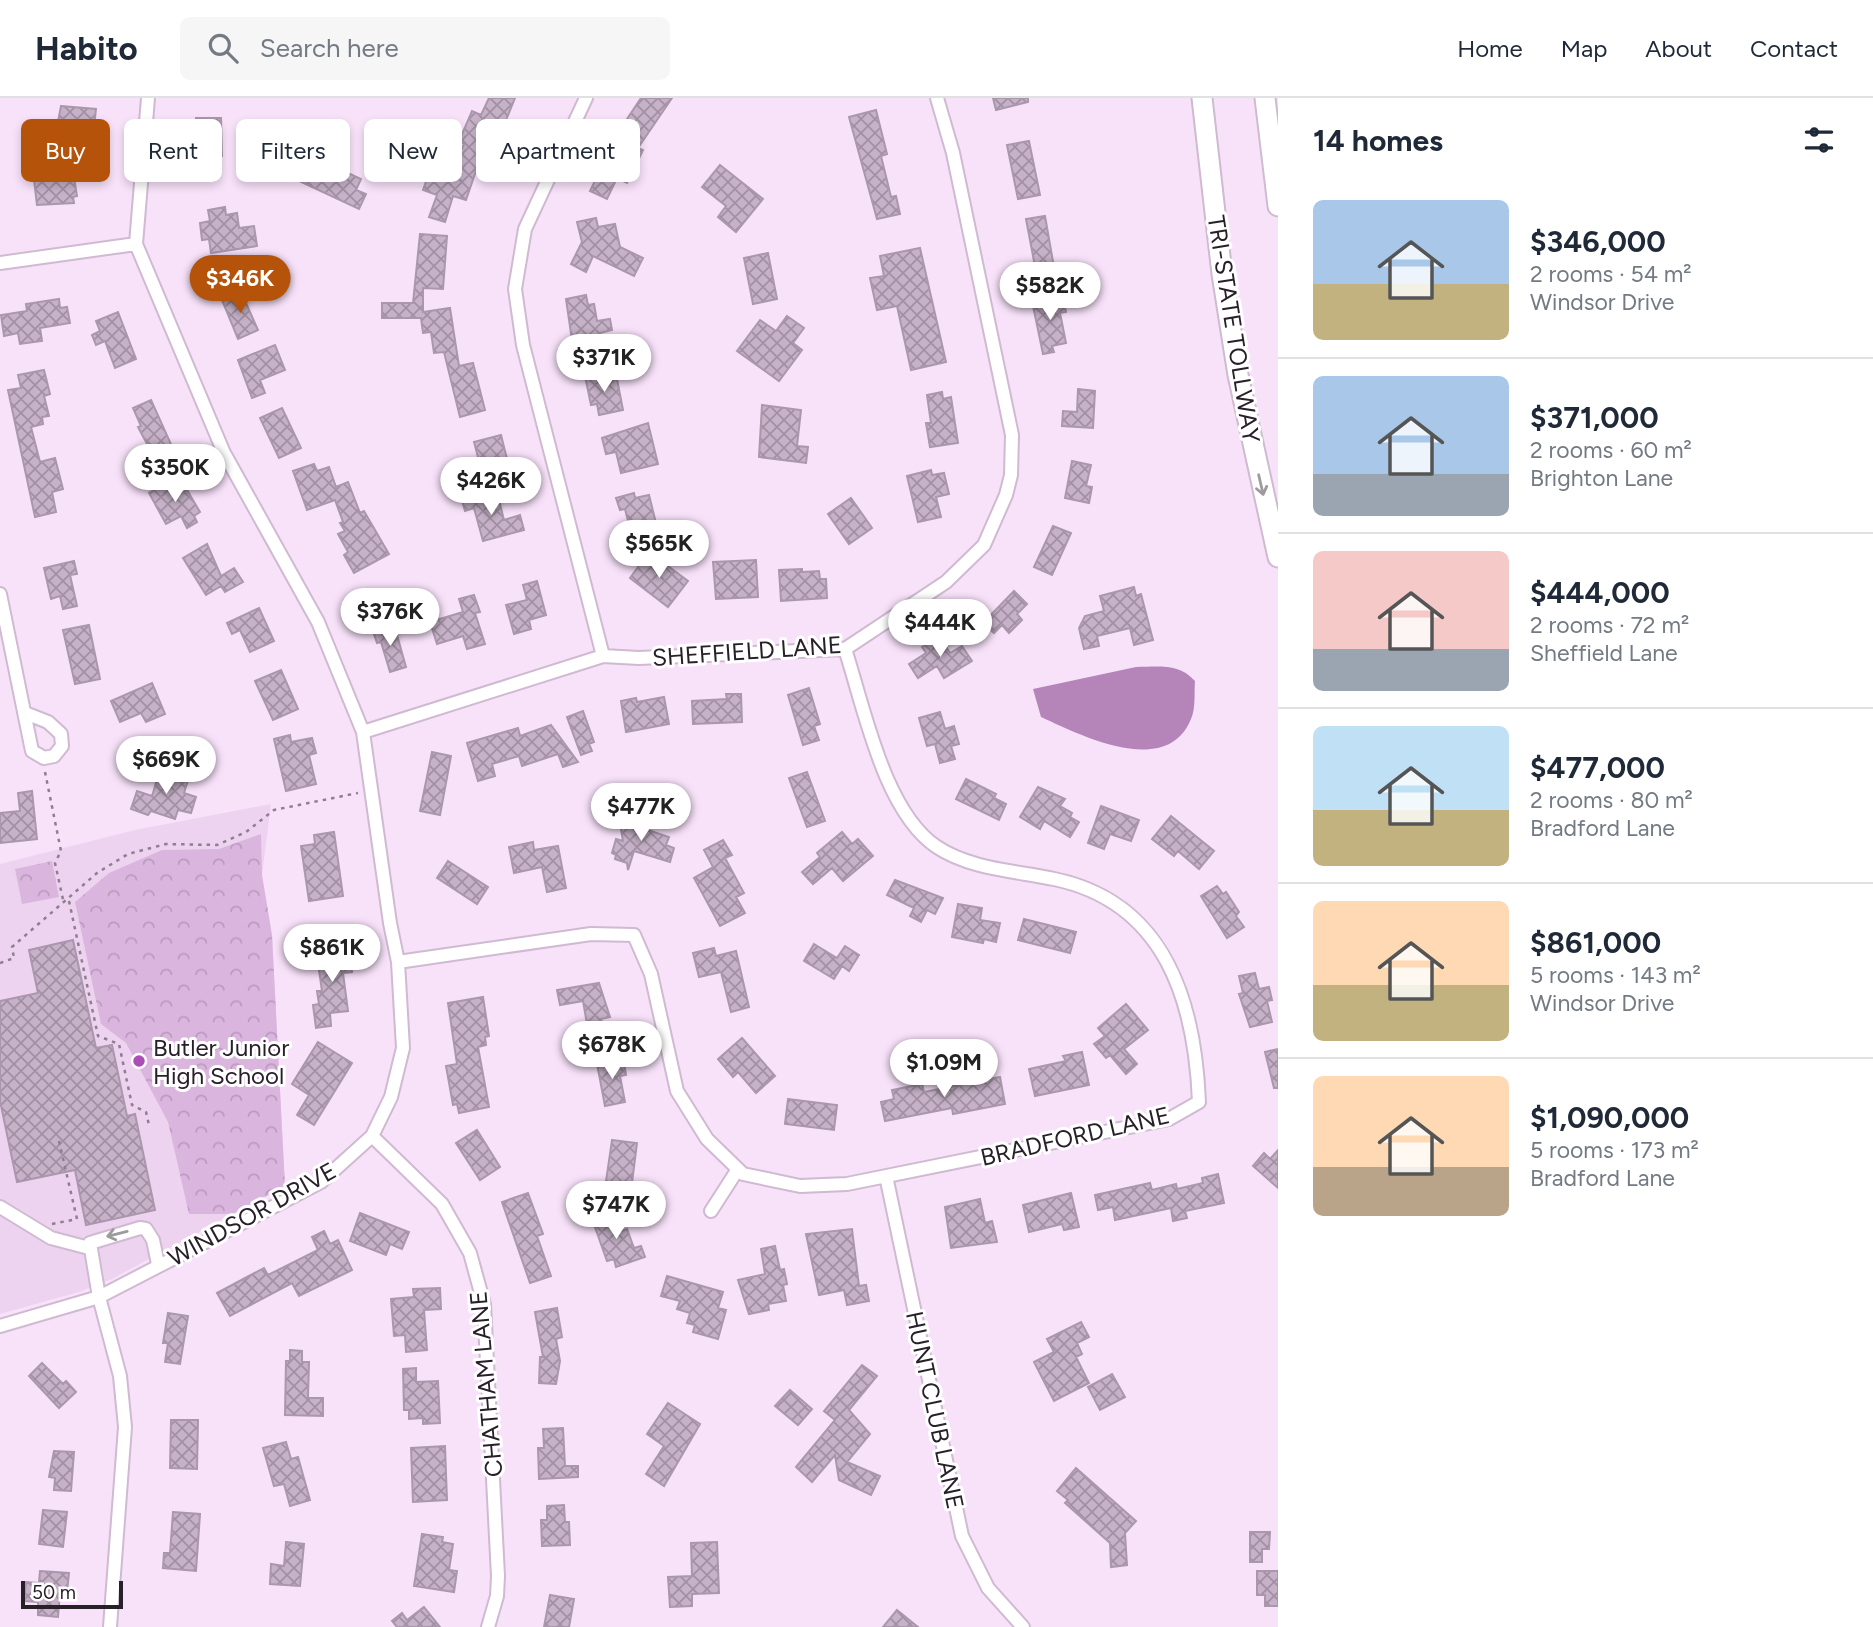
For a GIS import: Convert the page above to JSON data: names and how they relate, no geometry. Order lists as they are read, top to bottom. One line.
{"streets":{"highway":["TRI-STATE TOLLWAY"],"street":["SHEFFIELD LANE","BRADFORD LANE","WINDSOR DRIVE","CHATHAM LANE","HUNT CLUB LANE"]},"crossings":[["SHEFFIELD LANE","BRADFORD LANE"],["SHEFFIELD LANE","WINDSOR DRIVE"],["BRADFORD LANE","WINDSOR DRIVE"],["BRADFORD LANE","HUNT CLUB LANE"],["WINDSOR DRIVE","CHATHAM LANE"]],"one_way":["TRI-STATE TOLLWAY"],"places":["Butler Junior High School"],"scale_bar":"50 m","page":{"header":"Habito","search":"Search here","nav":["Home","Map","About","Contact"],"heading":"14 homes","chip":["Buy","Rent","Filters","New","Apartment"],"list":[{"name":"$346,000","note":"2 rooms · 54 m² · Windsor Drive"},{"name":"$371,000","note":"2 rooms · 60 m² · Brighton Lane"},{"name":"$444,000","note":"2 rooms · 72 m² · Sheffield Lane"},{"name":"$477,000","note":"2 rooms · 80 m² · Bradford Lane"},{"name":"$861,000","note":"5 rooms · 143 m² · Windsor Drive"},{"name":"$1,090,000","note":"5 rooms · 173 m² · Bradford Lane"}],"price":["$346K","$582K","$371K","$350K","$426K","$565K","$376K","$444K","$669K","$477K","$861K","$678K","$1.09M","$747K"],"scale":"50 m"}}
